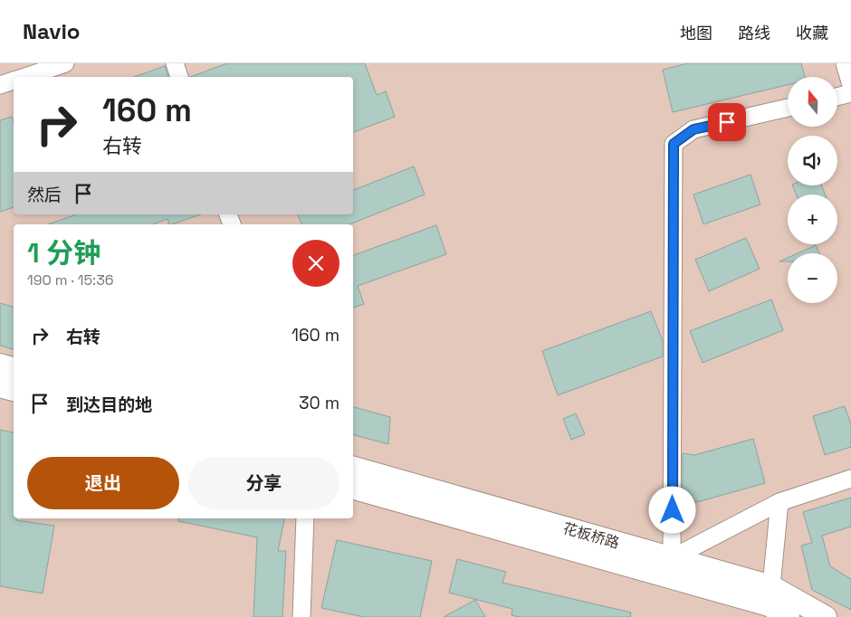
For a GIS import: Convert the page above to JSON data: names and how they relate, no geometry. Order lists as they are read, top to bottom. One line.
{"streets":{"street":["花板桥路"]},"north":"top","page":{"header":"Navio","nav":["地图","路线","收藏"],"map_buttons":["+","−"],"turn":["160 m","右转"],"then":"然后","heading":["1 分钟","190 m · 15:36"],"list":[{"name":"右转","value":"160 m"},{"name":"到达目的地","value":"30 m"}],"buttons":["退出","分享"]}}
